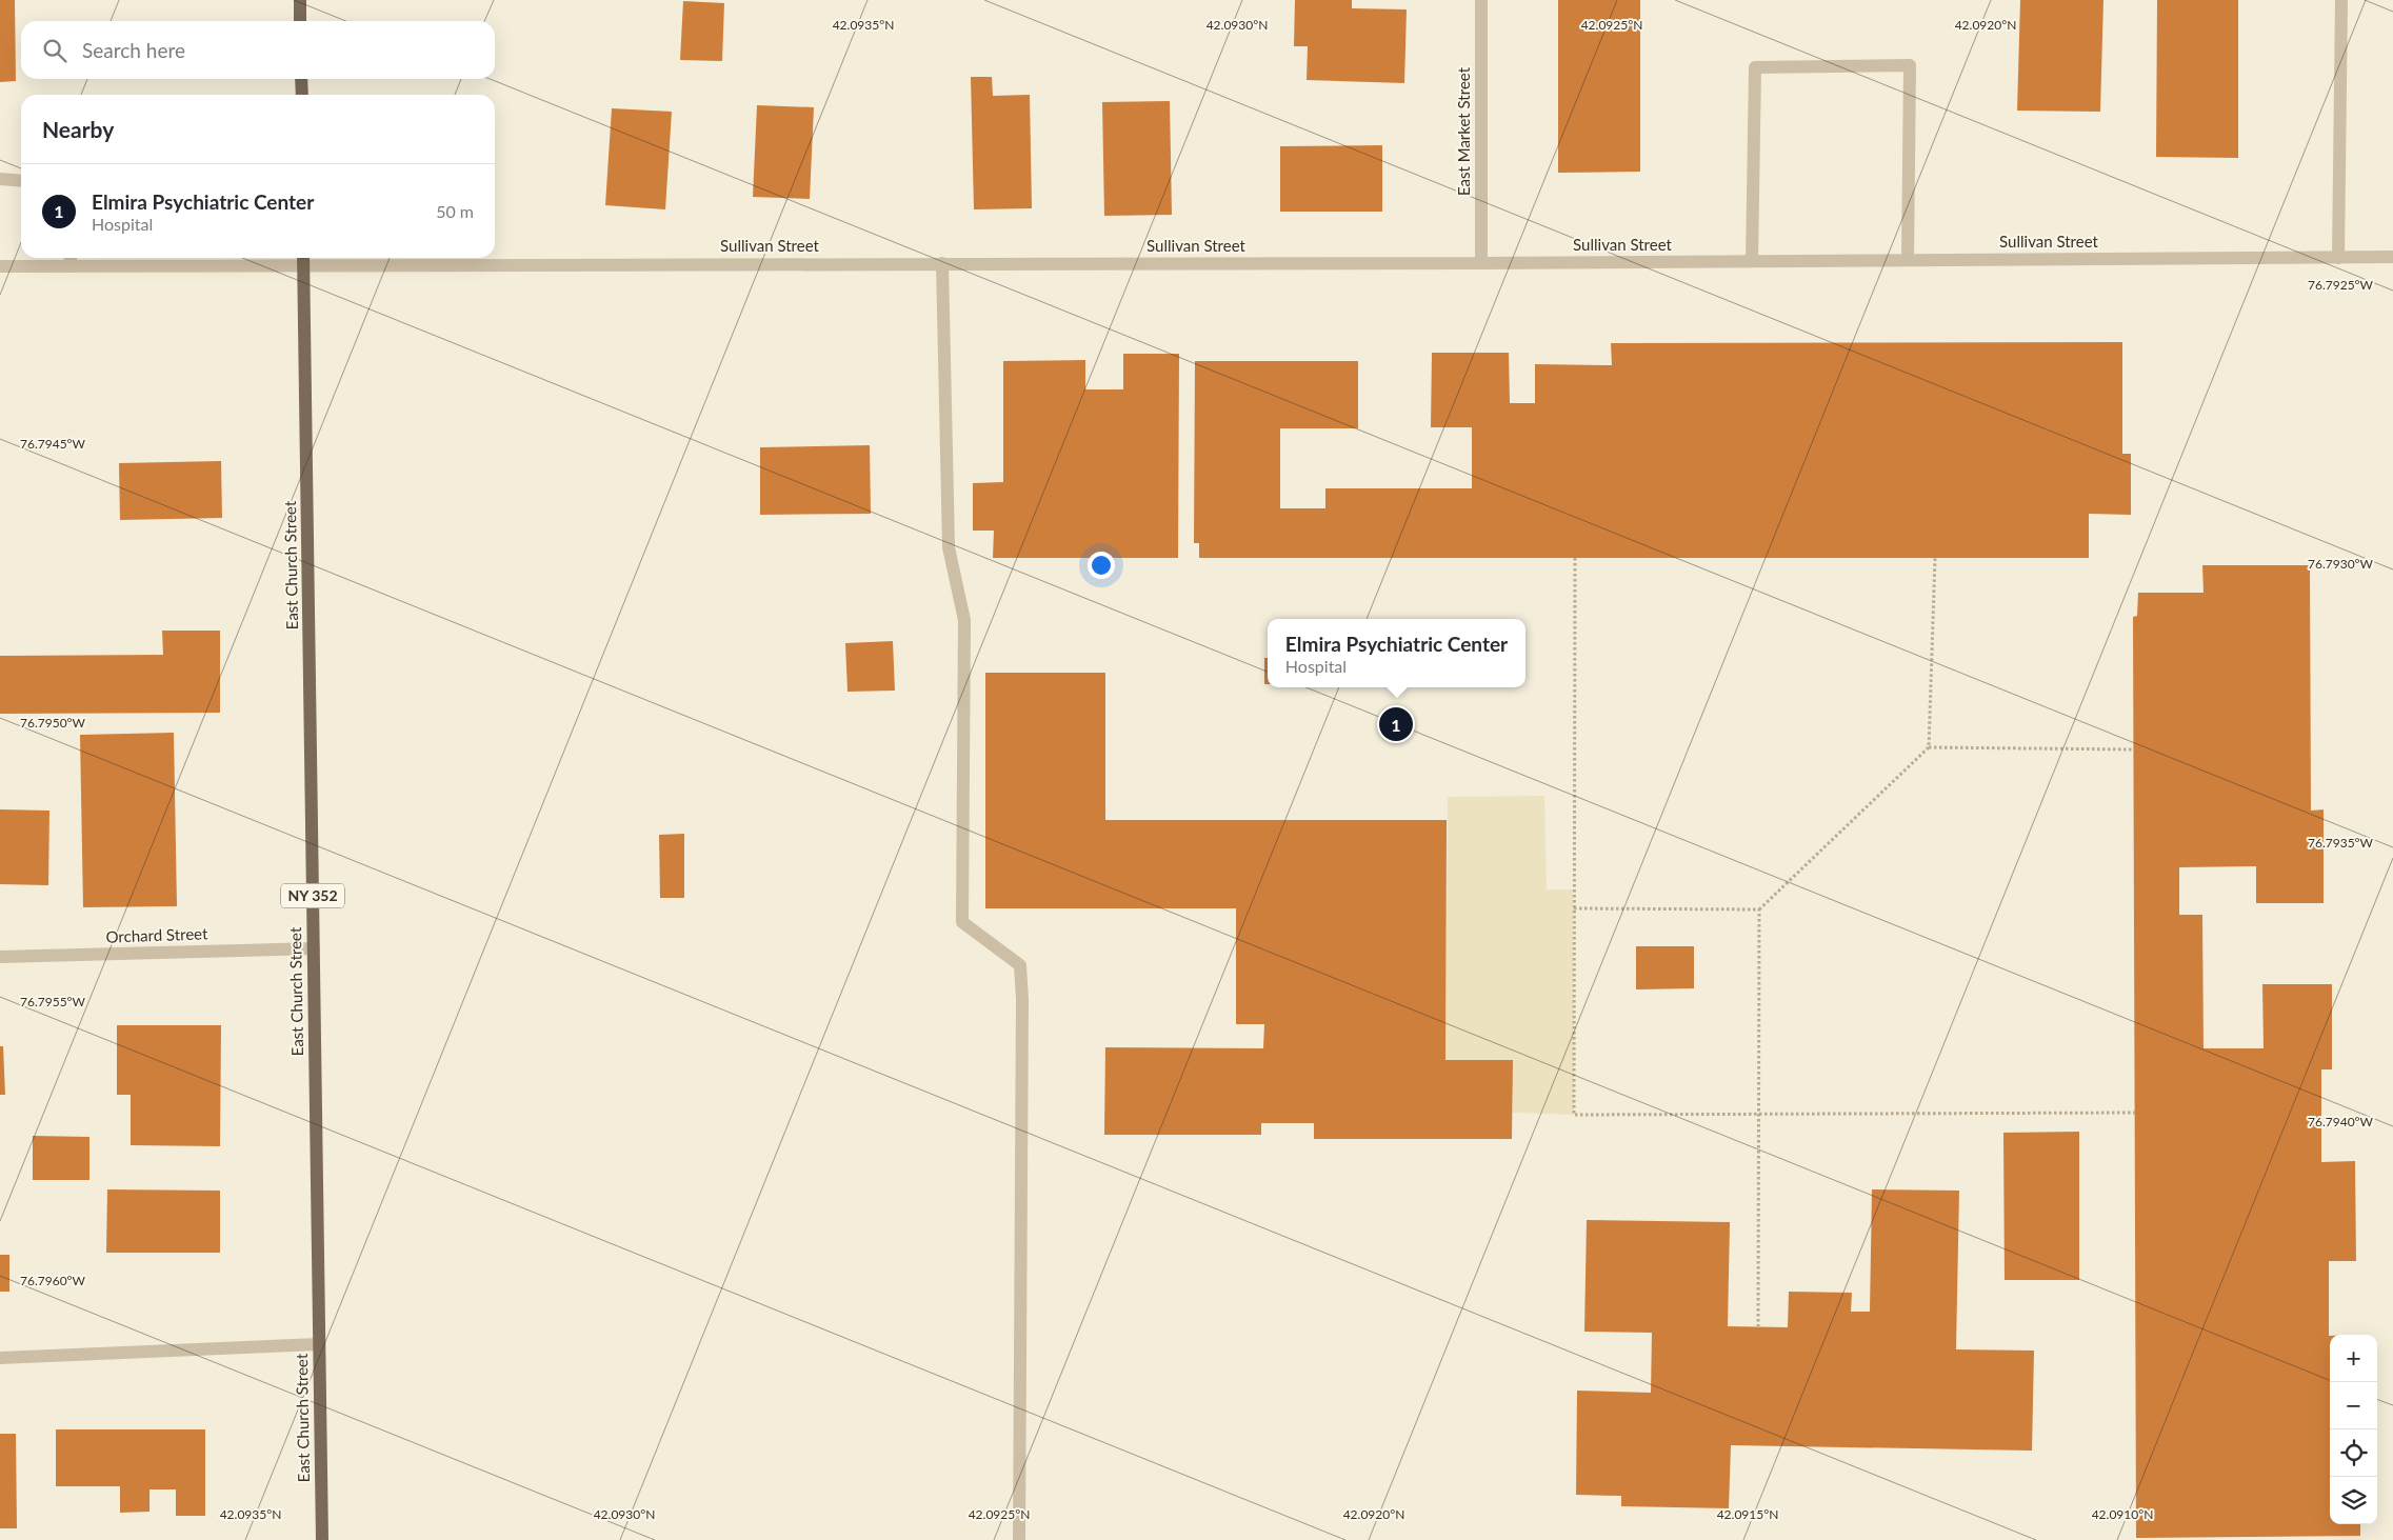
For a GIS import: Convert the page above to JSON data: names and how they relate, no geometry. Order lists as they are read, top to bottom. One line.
{"streets":{"main road":["East Church Street","NY 352"],"street":["East Market Street","Sullivan Street","Orchard Street"]},"crossings":[["East Market Street","Sullivan Street"],["Sullivan Street","East Church Street"],["East Church Street","Orchard Street"]],"page":{"search":"Search here","heading":"Nearby","list":[{"mark":"1","name":"Elmira Psychiatric Center","note":"Hospital","value":"50 m"}],"popup":["Elmira Psychiatric Center","Hospital"],"pins":"1","map_buttons":["+","−"]},"coordinates":["42.0935°N","42.0930°N","42.0925°N","42.0920°N","76.7925°W","76.7945°W","76.7930°W","76.7950°W","76.7935°W","76.7955°W","76.7940°W","76.7960°W","42.0915°N","42.0910°N"]}
